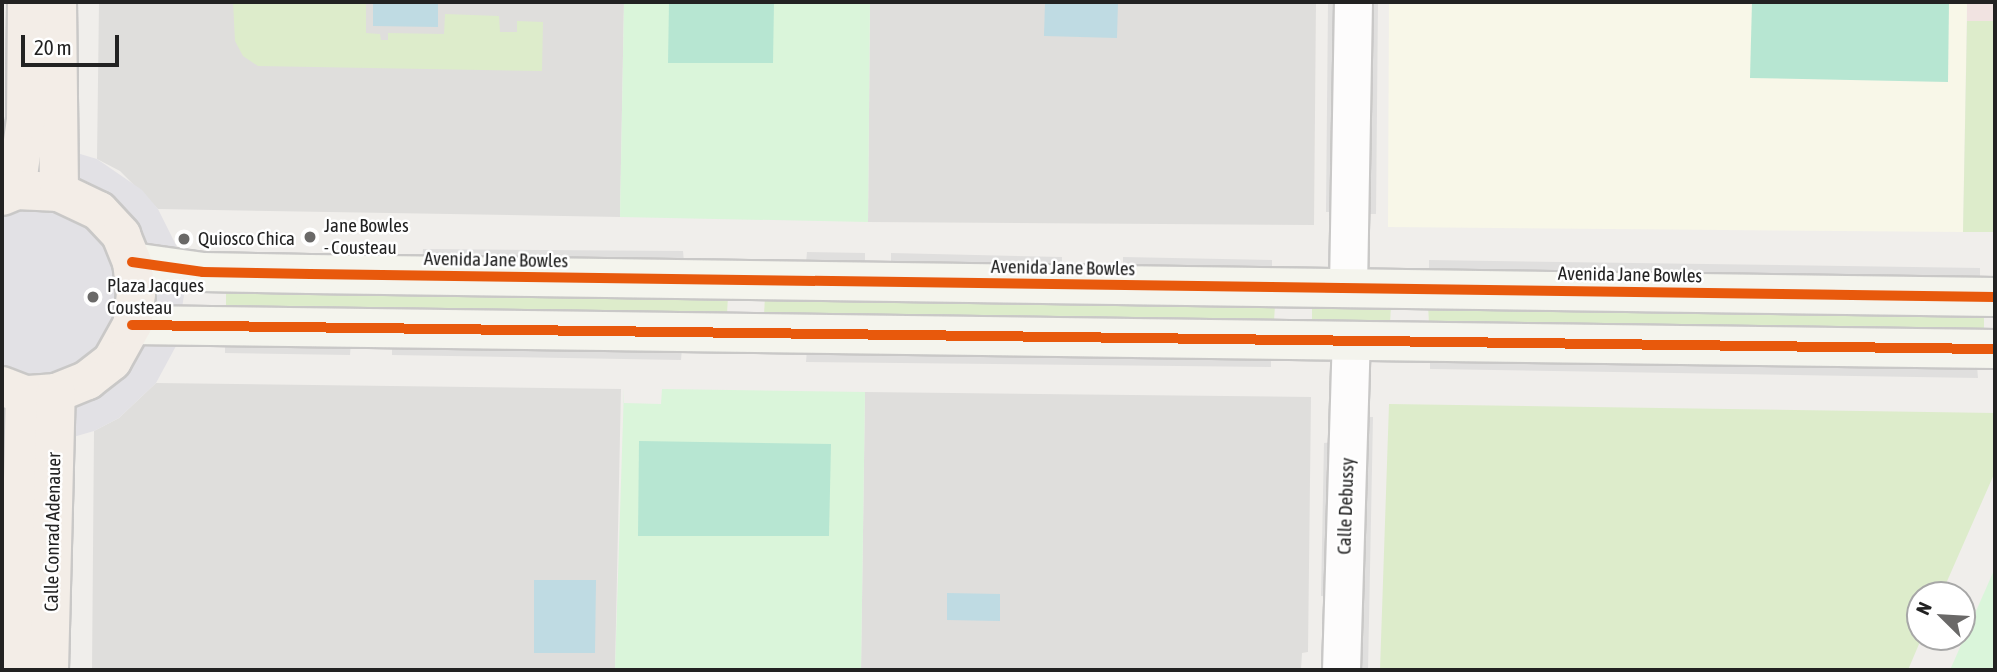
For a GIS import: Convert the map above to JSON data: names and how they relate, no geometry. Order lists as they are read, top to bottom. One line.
{"streets":{"main road":["Avenida Jane Bowles","Calle Conrad Adenauer"],"street":["Calle Debussy"]},"places":["Jane Bowles - Cousteau","Quiosco Chica","Plaza Jacques Cousteau"],"scale_bar":"20 m","north":"top left"}
